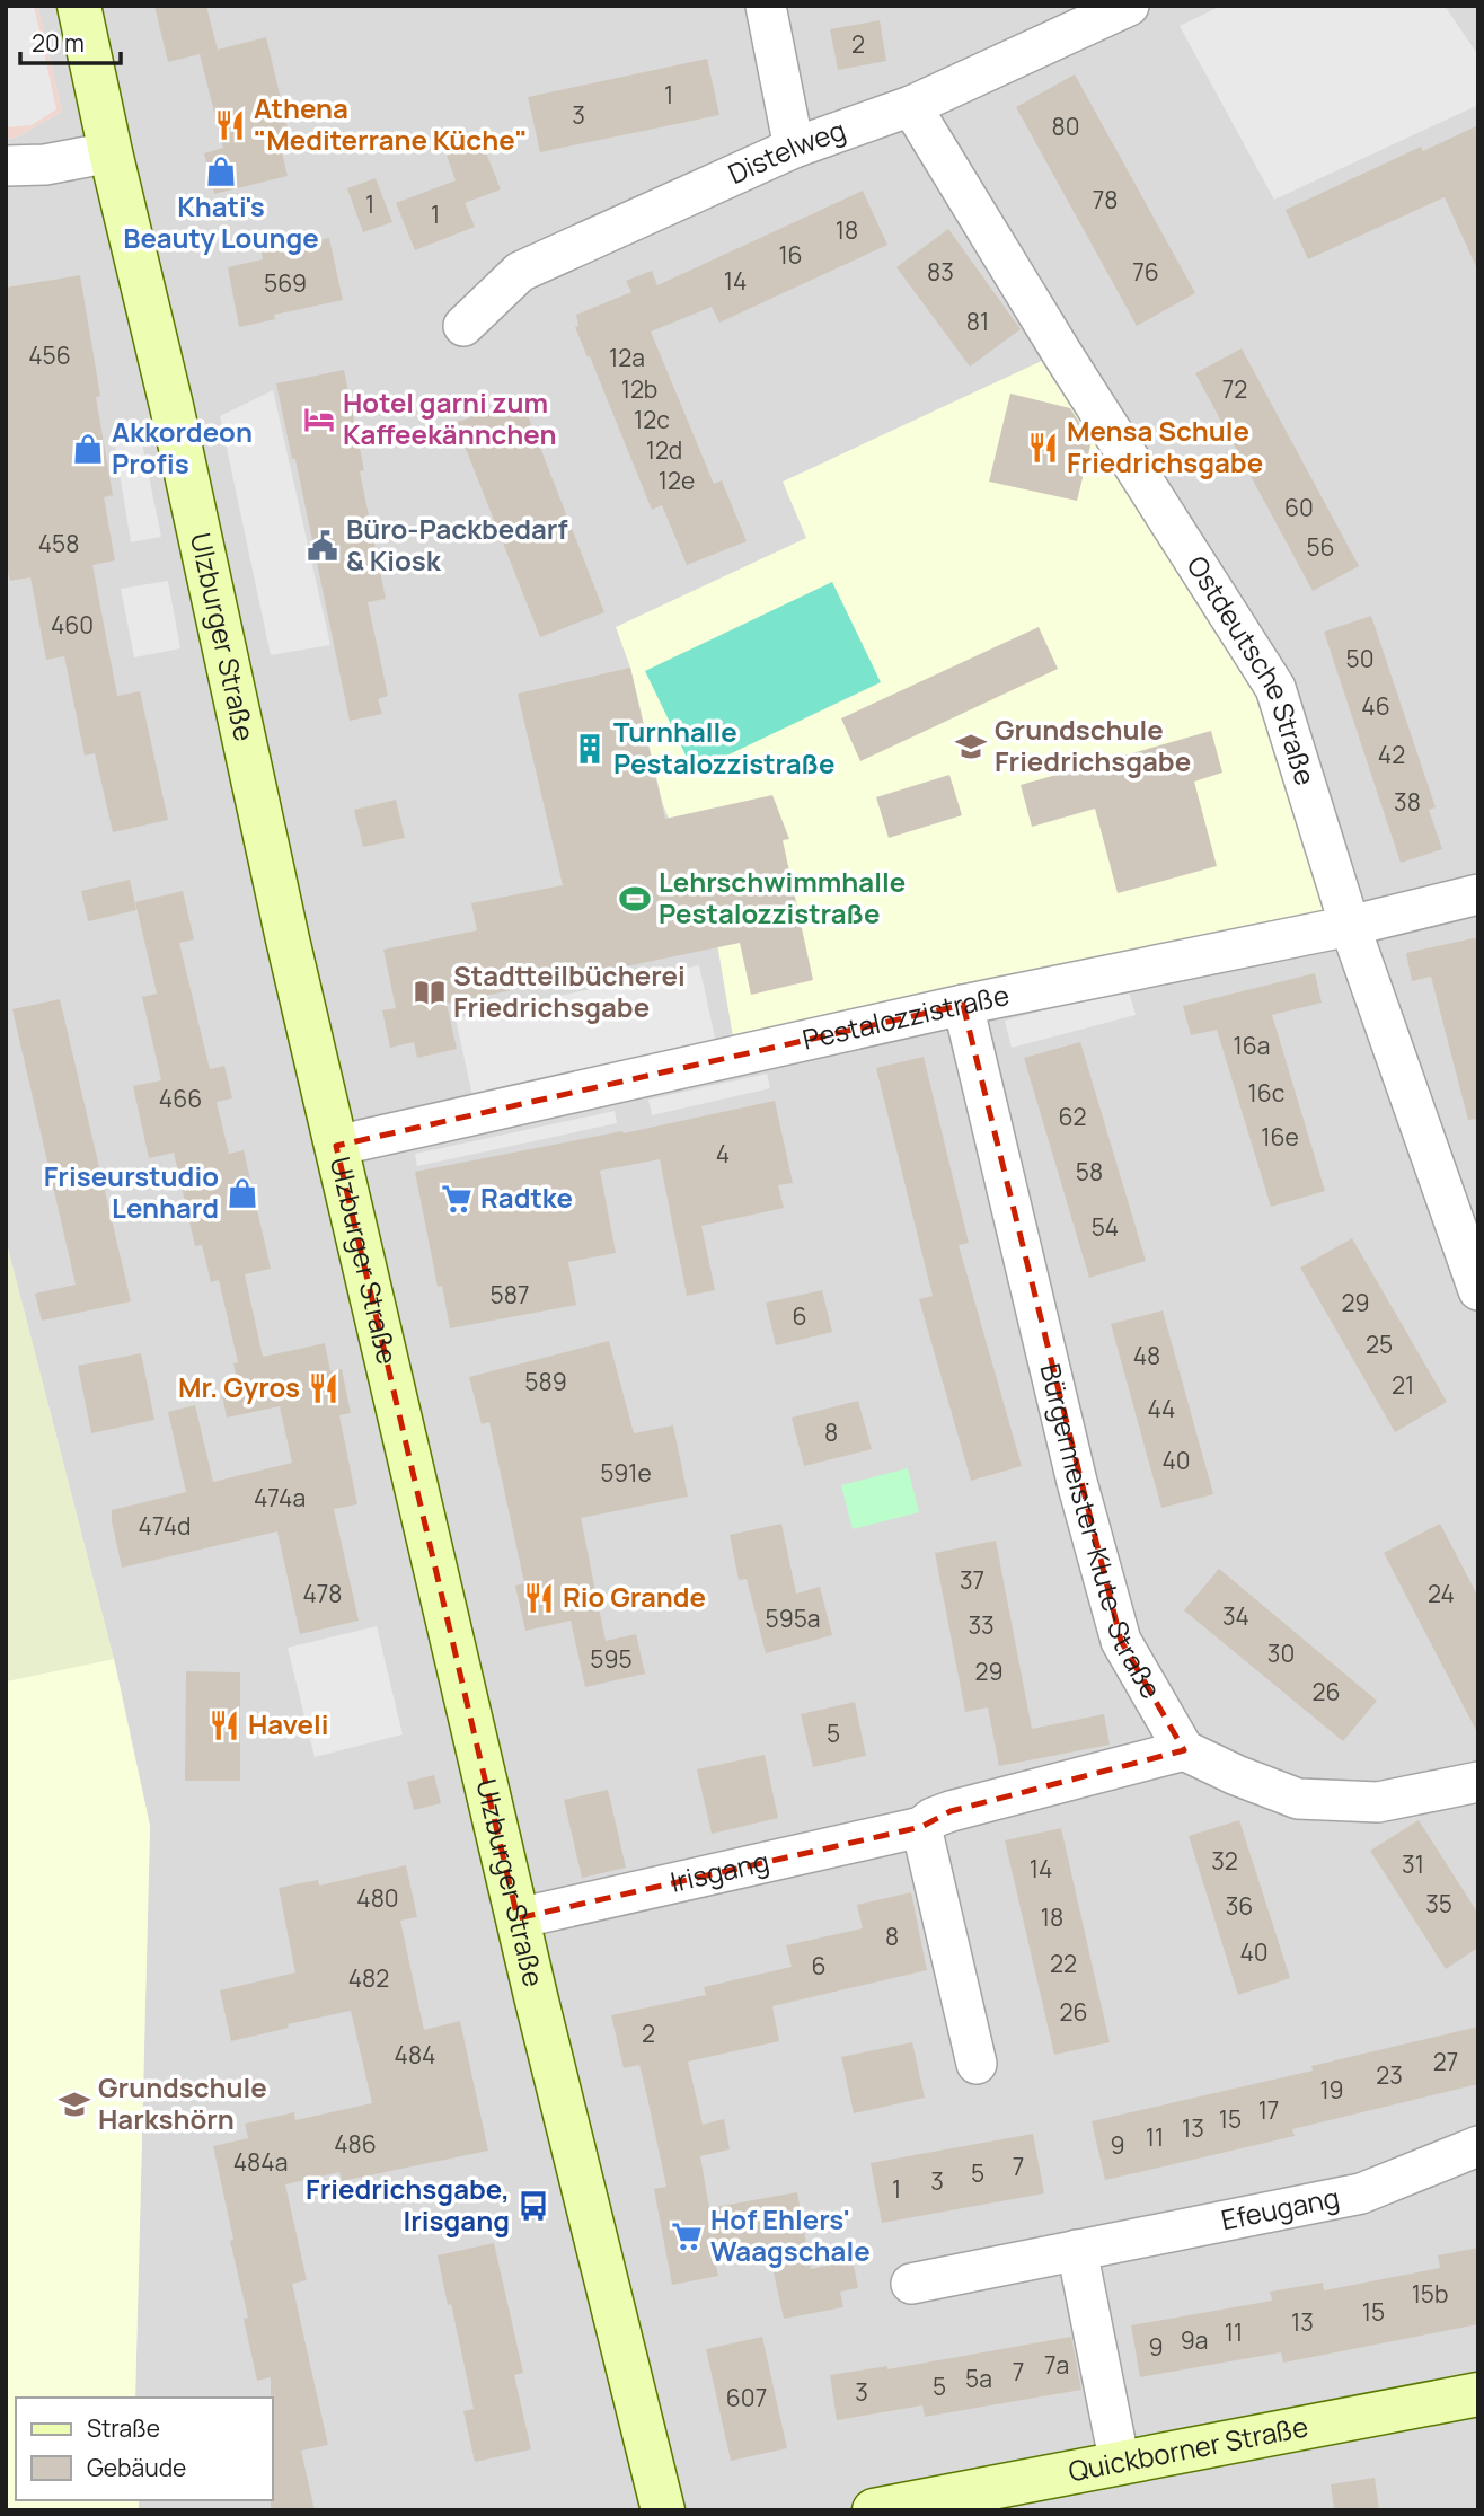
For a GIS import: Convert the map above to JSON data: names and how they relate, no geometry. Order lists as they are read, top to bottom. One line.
{"streets":{"main road":["Ulzburger Straße","Quickborner Straße"],"street":["Distelweg","Ostdeutsche Straße","Pestalozzistraße","Bürgermeister-Klute-Straße","Irisgang","Efeugang"]},"crossings":[["Distelweg","Ostdeutsche Straße"],["Ulzburger Straße","Pestalozzistraße"],["Ulzburger Straße","Irisgang"],["Ostdeutsche Straße","Pestalozzistraße"],["Pestalozzistraße","Bürgermeister-Klute-Straße"],["Bürgermeister-Klute-Straße","Irisgang"]],"places":{"restaurant":["Athena \"Mediterrane Küche\"","Mensa Schule Friedrichsgabe","Mr. Gyros","Rio Grande","Haveli"],"shop":["Khati's Beauty Lounge","Akkordeon Profis","Friseurstudio Lenhard"],"hotel":["Hotel garni zum Kaffeekännchen"],"public building":["Büro-Packbedarf & Kiosk"],"school or university":["Grundschule Friedrichsgabe","Grundschule Harkshörn"],"building":["Turnhalle Pestalozzistraße"],"sports":["Lehrschwimmhalle Pestalozzistraße"],"library":["Stadtteilbücherei Friedrichsgabe"],"supermarket":["Radtke","Hof Ehlers' Waagschale"],"bus stop":["Friedrichsgabe, Irisgang"]},"house_numbers":["2","1","3","80","78","1","1","18","16","83","76","14","569","81","456","12a","12b","72","12c","12d","12e","60","458","56","460","50","46","42","38","16a","16c","466","62","16e","4","58","54","587","29","6","25","48","589","21","44","8","40","591e","474a","474d","37","478","24","34","595a","33","30","595","29","26","5","32","31","14","480","35","36","18","8","40","22","6","482","26","2","484","27","23","19","17","15","13","11","486","9","484a","7","5","3","1","15b","15","13","11","9a","9","7a","7","5a","5","3","607"],"legend":["Straße","Gebäude"],"scale_bar":"20 m"}
